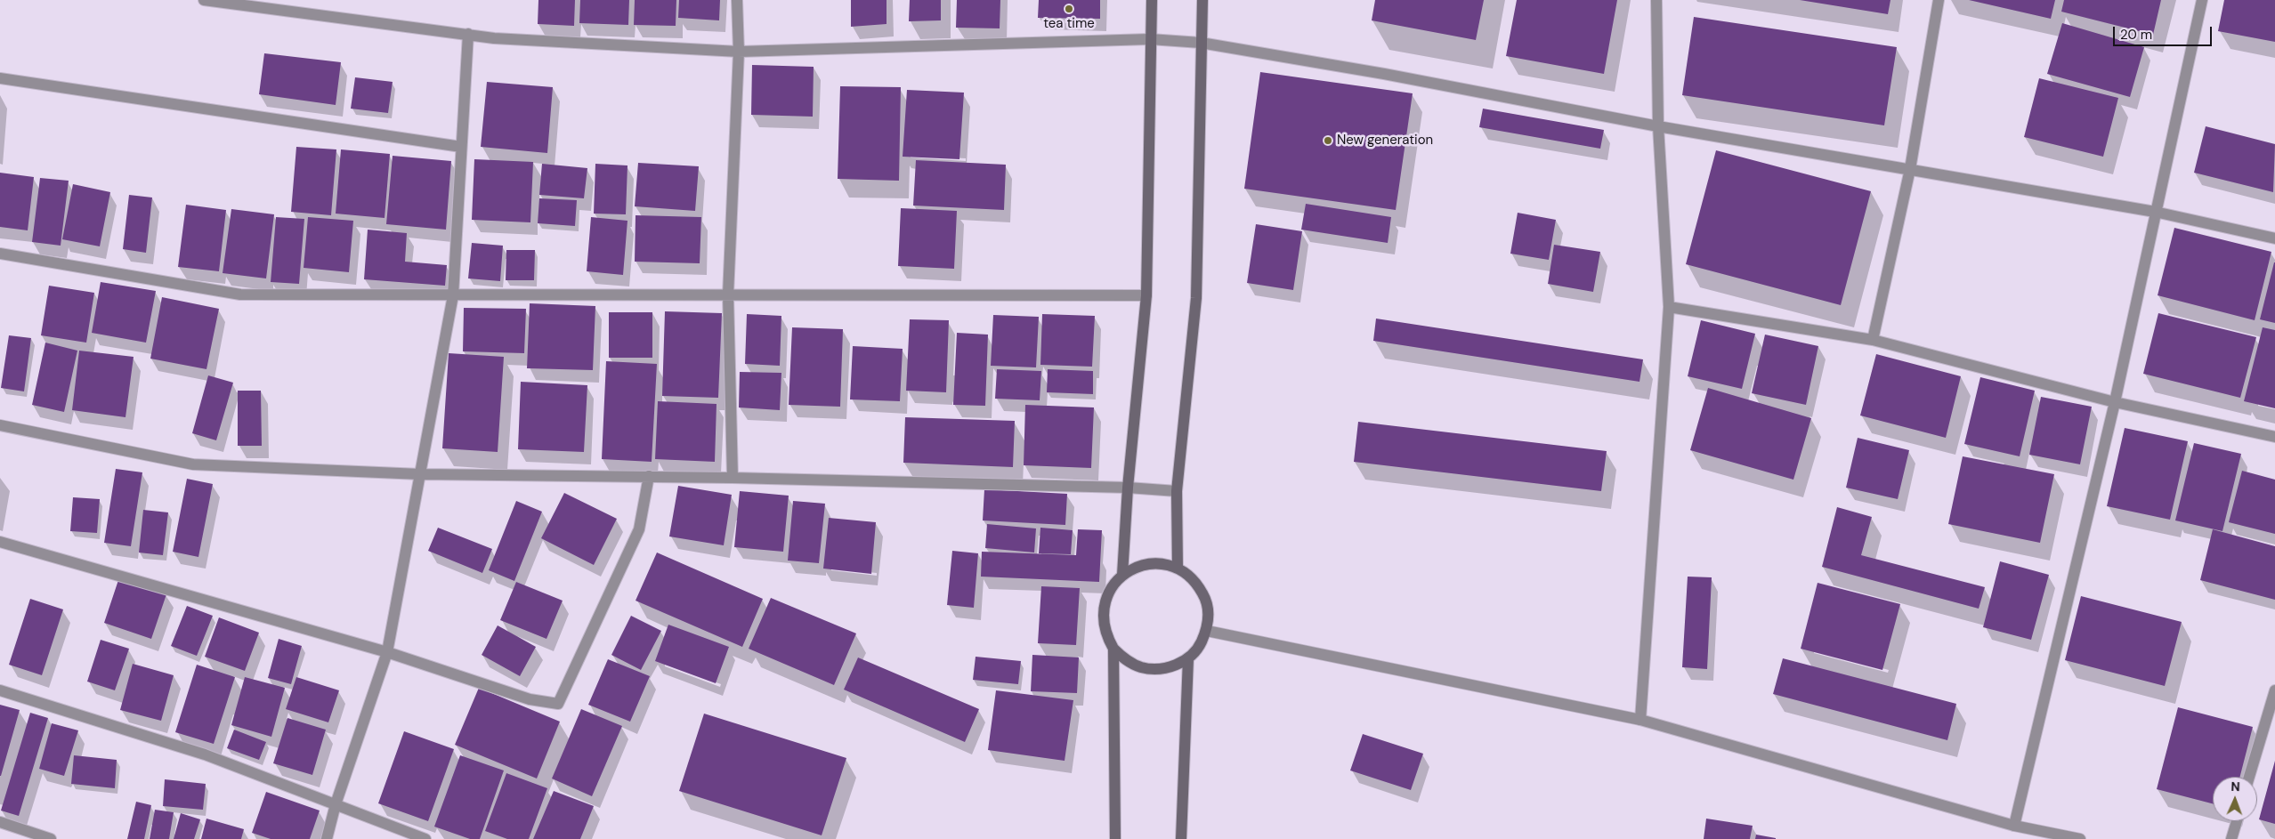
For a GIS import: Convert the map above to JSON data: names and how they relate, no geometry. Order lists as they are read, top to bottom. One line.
{"places":["tea time","New generation"],"scale_bar":"20 m","north":"top"}
